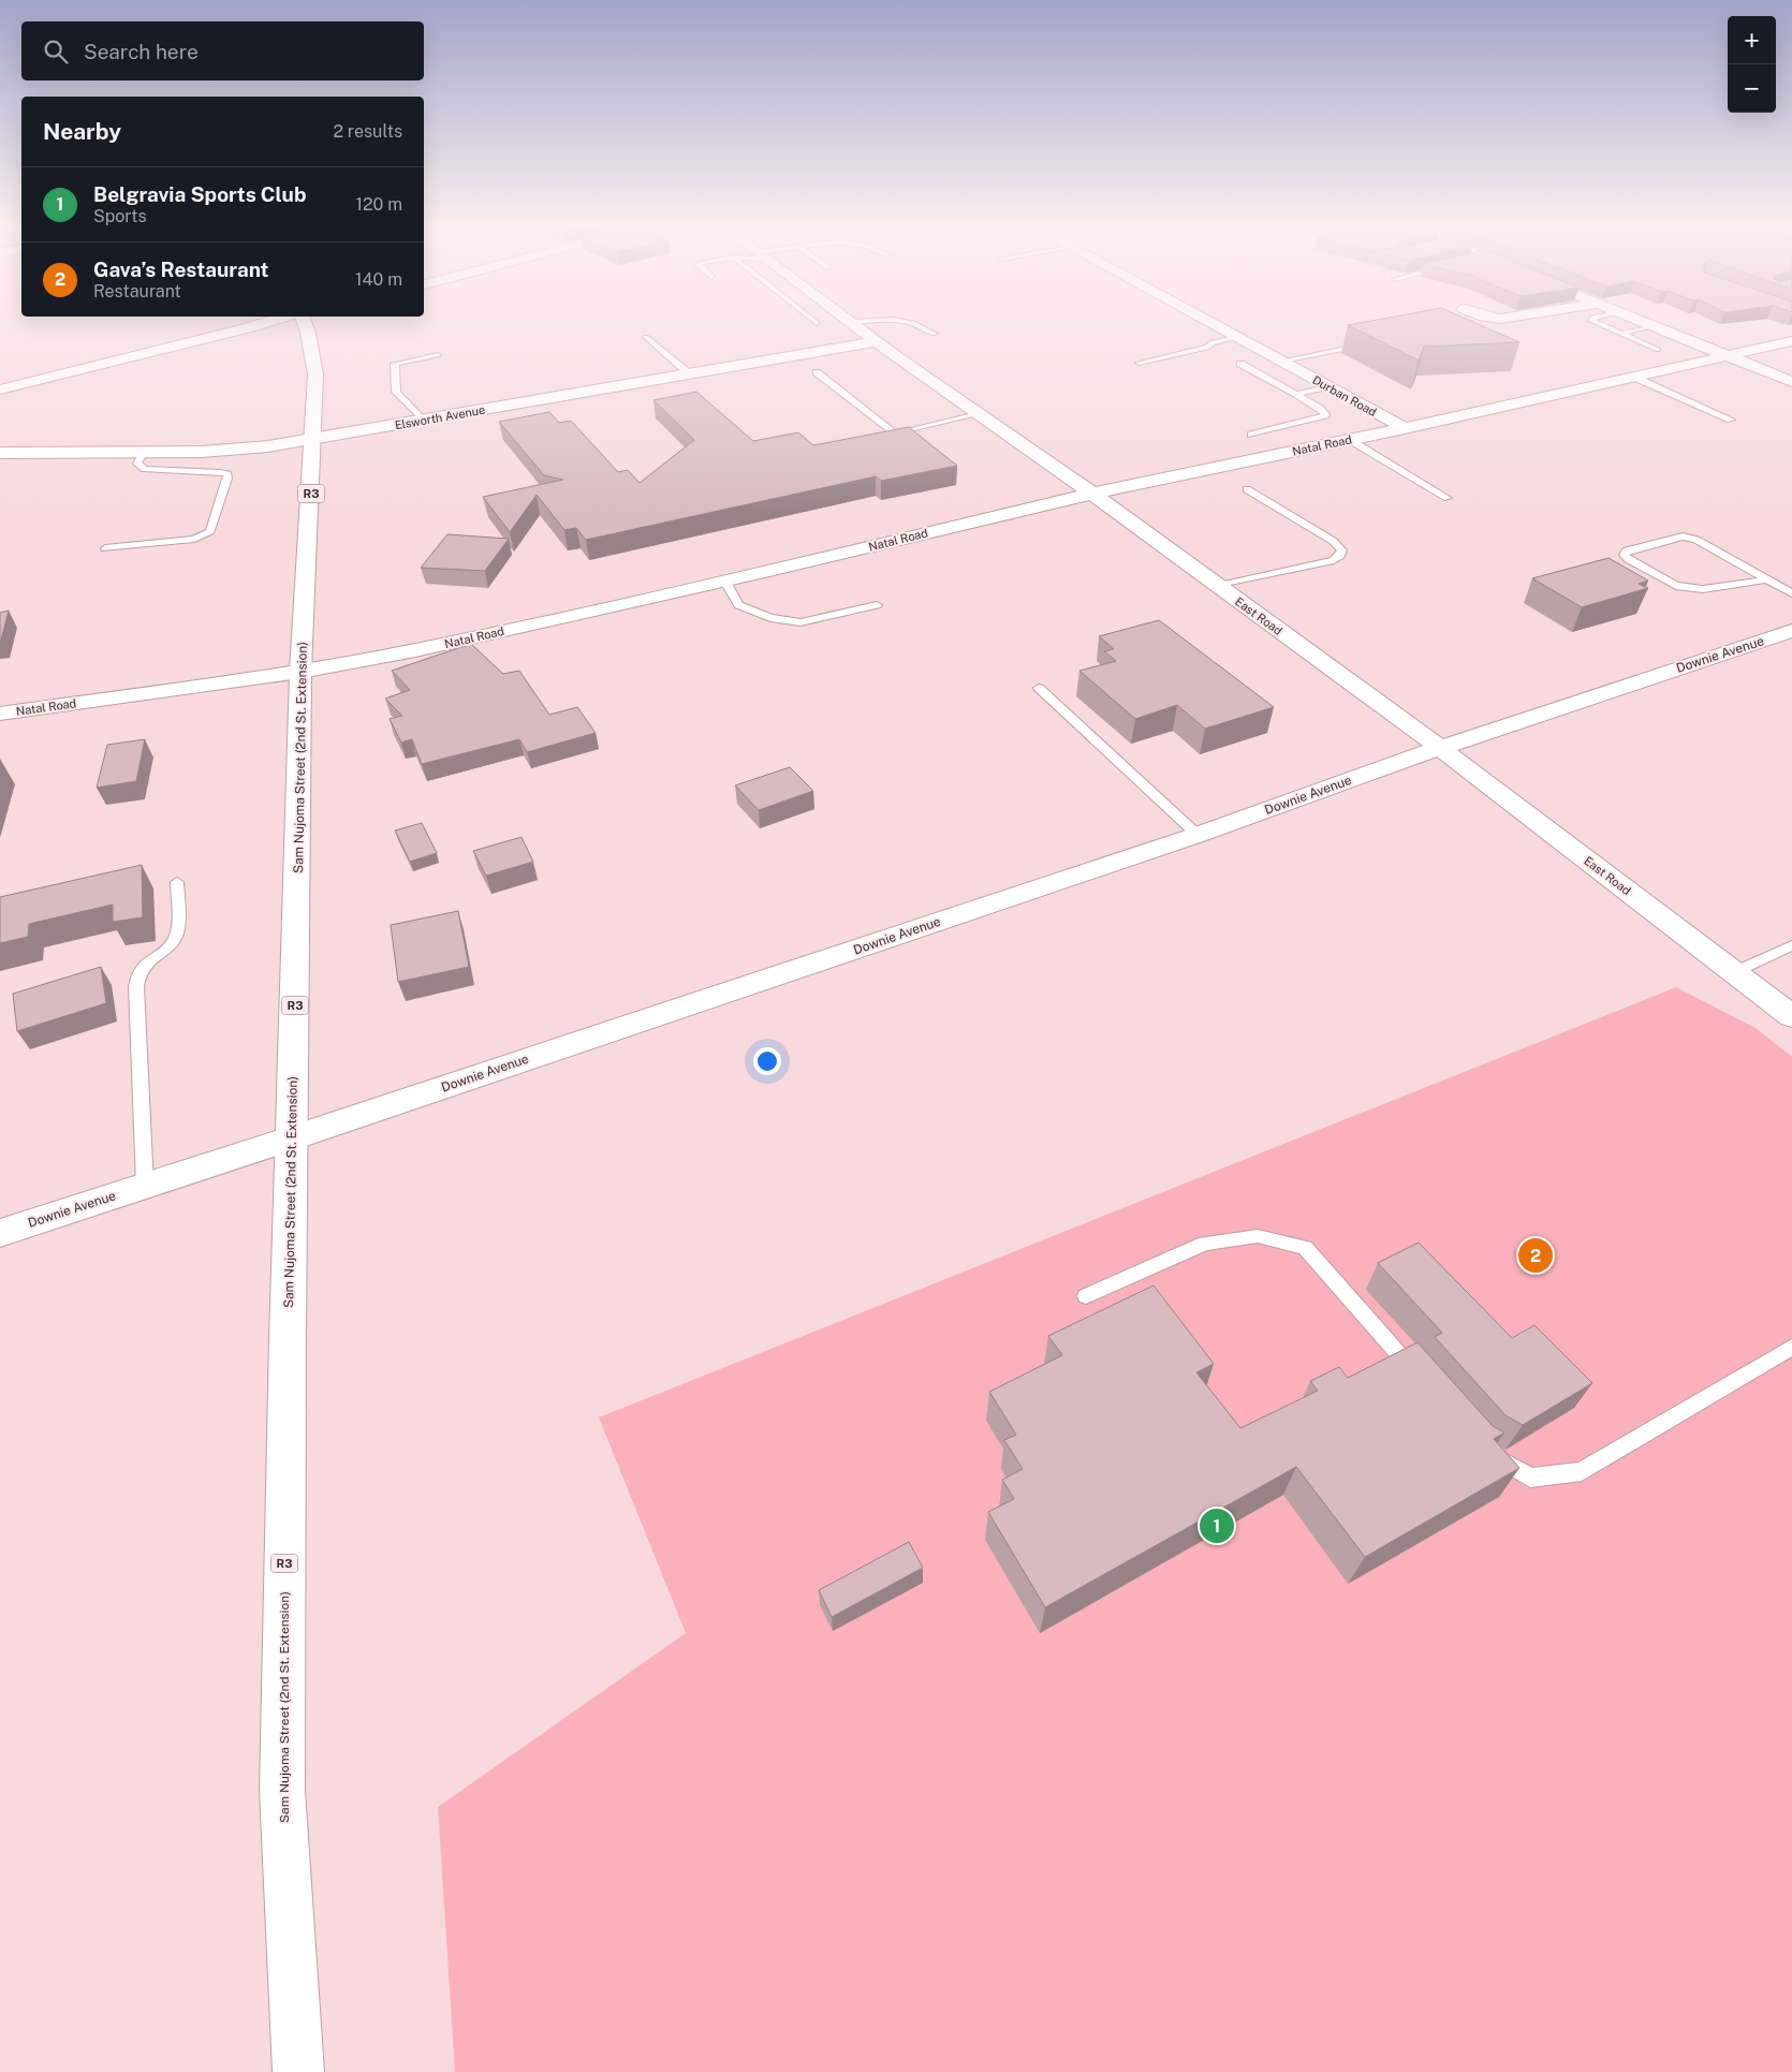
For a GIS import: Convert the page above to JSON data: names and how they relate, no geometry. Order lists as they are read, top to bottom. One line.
{"streets":{"main road":["Durban Road","Elsworth Avenue","Natal Road","R3","East Road","Downie Avenue","Sam Nujoma Street (2nd St. Extension)"]},"crossings":[["Durban Road","Natal Road"],["Elsworth Avenue","East Road"],["Elsworth Avenue","Sam Nujoma Street (2nd St. Extension)"],["Natal Road","East Road"],["Natal Road","Sam Nujoma Street (2nd St. Extension)"],["East Road","Downie Avenue"],["Downie Avenue","Sam Nujoma Street (2nd St. Extension)"]],"page":{"map_buttons":["+","−"],"search":"Search here","heading":["Nearby","2 results"],"list":[{"mark":"1","name":"Belgravia Sports Club","note":"Sports","value":"120 m"},{"mark":"2","name":"Gava’s Restaurant","note":"Restaurant","value":"140 m"}],"pins":["2","1"]}}
